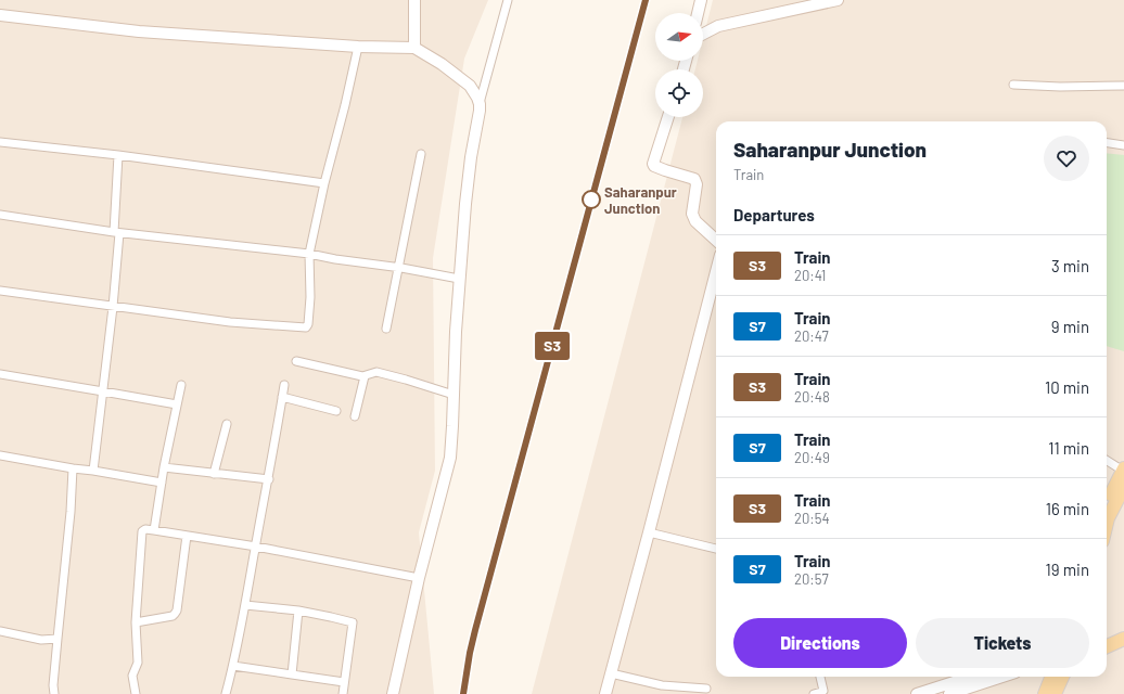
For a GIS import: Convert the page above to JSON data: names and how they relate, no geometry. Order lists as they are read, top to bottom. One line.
{"places":["Saharanpur Junction"],"north":"right","page":{"on_map":"S3","heading":[["Saharanpur Junction","Train"],"Departures"],"list":[{"mark":"S3","name":"Train","note":"20:41","value":"3 min"},{"mark":"S7","name":"Train","note":"20:47","value":"9 min"},{"mark":"S3","name":"Train","note":"20:48","value":"10 min"},{"mark":"S7","name":"Train","note":"20:49","value":"11 min"},{"mark":"S3","name":"Train","note":"20:54","value":"16 min"},{"mark":"S7","name":"Train","note":"20:57","value":"19 min"}],"buttons":["Directions","Tickets"]}}
